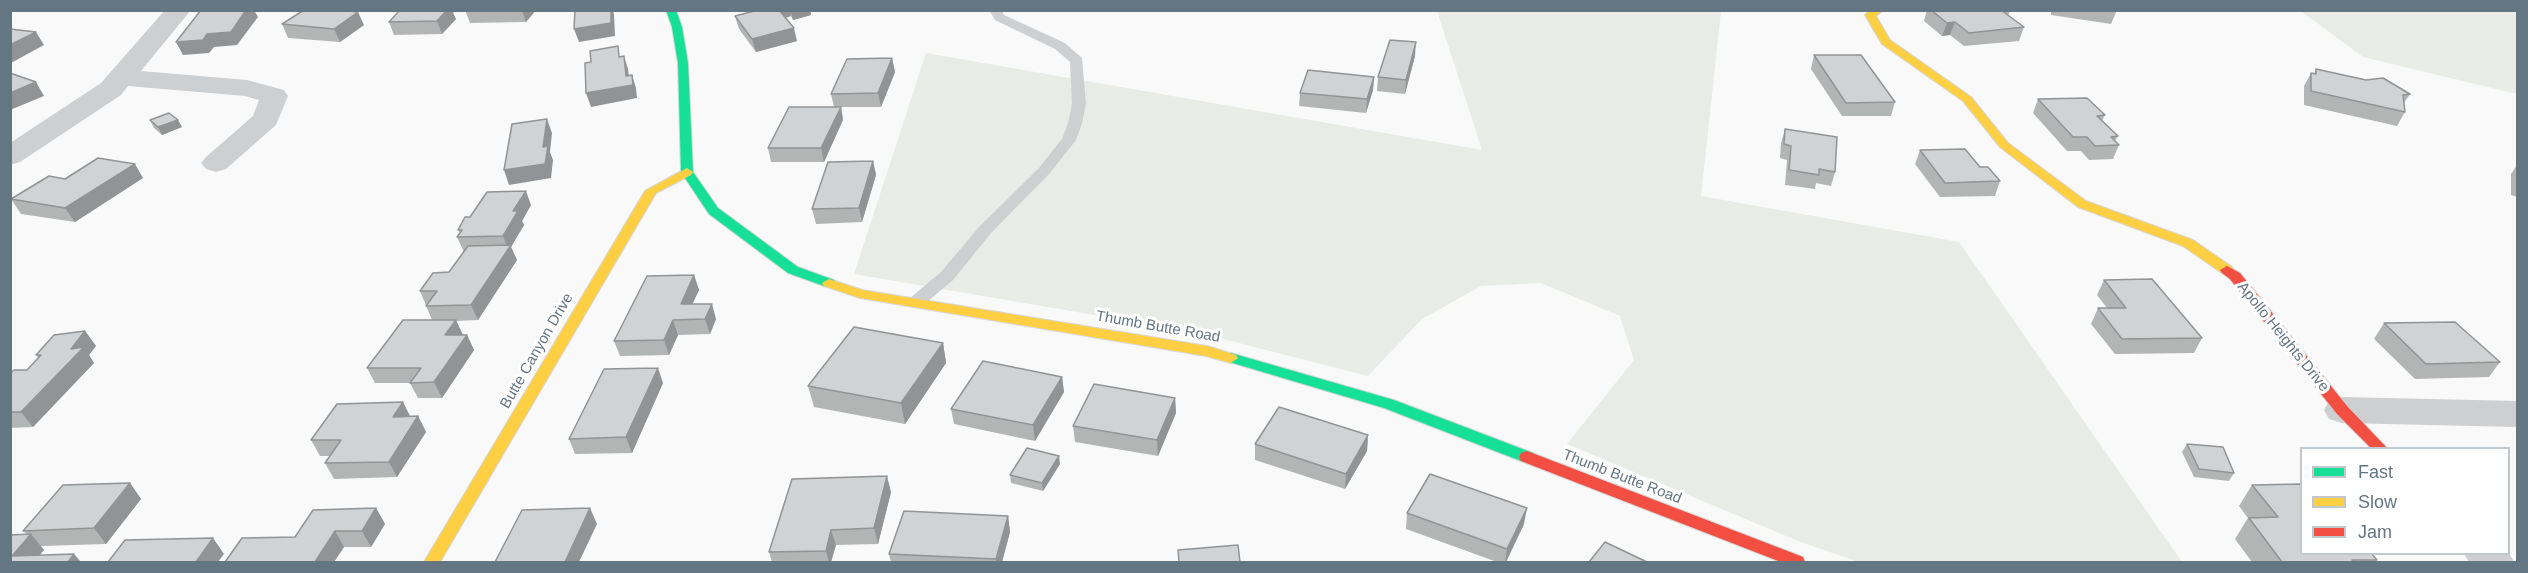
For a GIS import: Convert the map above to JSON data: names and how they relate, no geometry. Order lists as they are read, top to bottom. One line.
{"streets":{"street":["Thumb Butte Road","Apollo Heights Drive","Butte Canyon Drive"]},"crossings":[["Thumb Butte Road","Butte Canyon Drive"]],"legend":["Fast","Slow","Jam"]}
